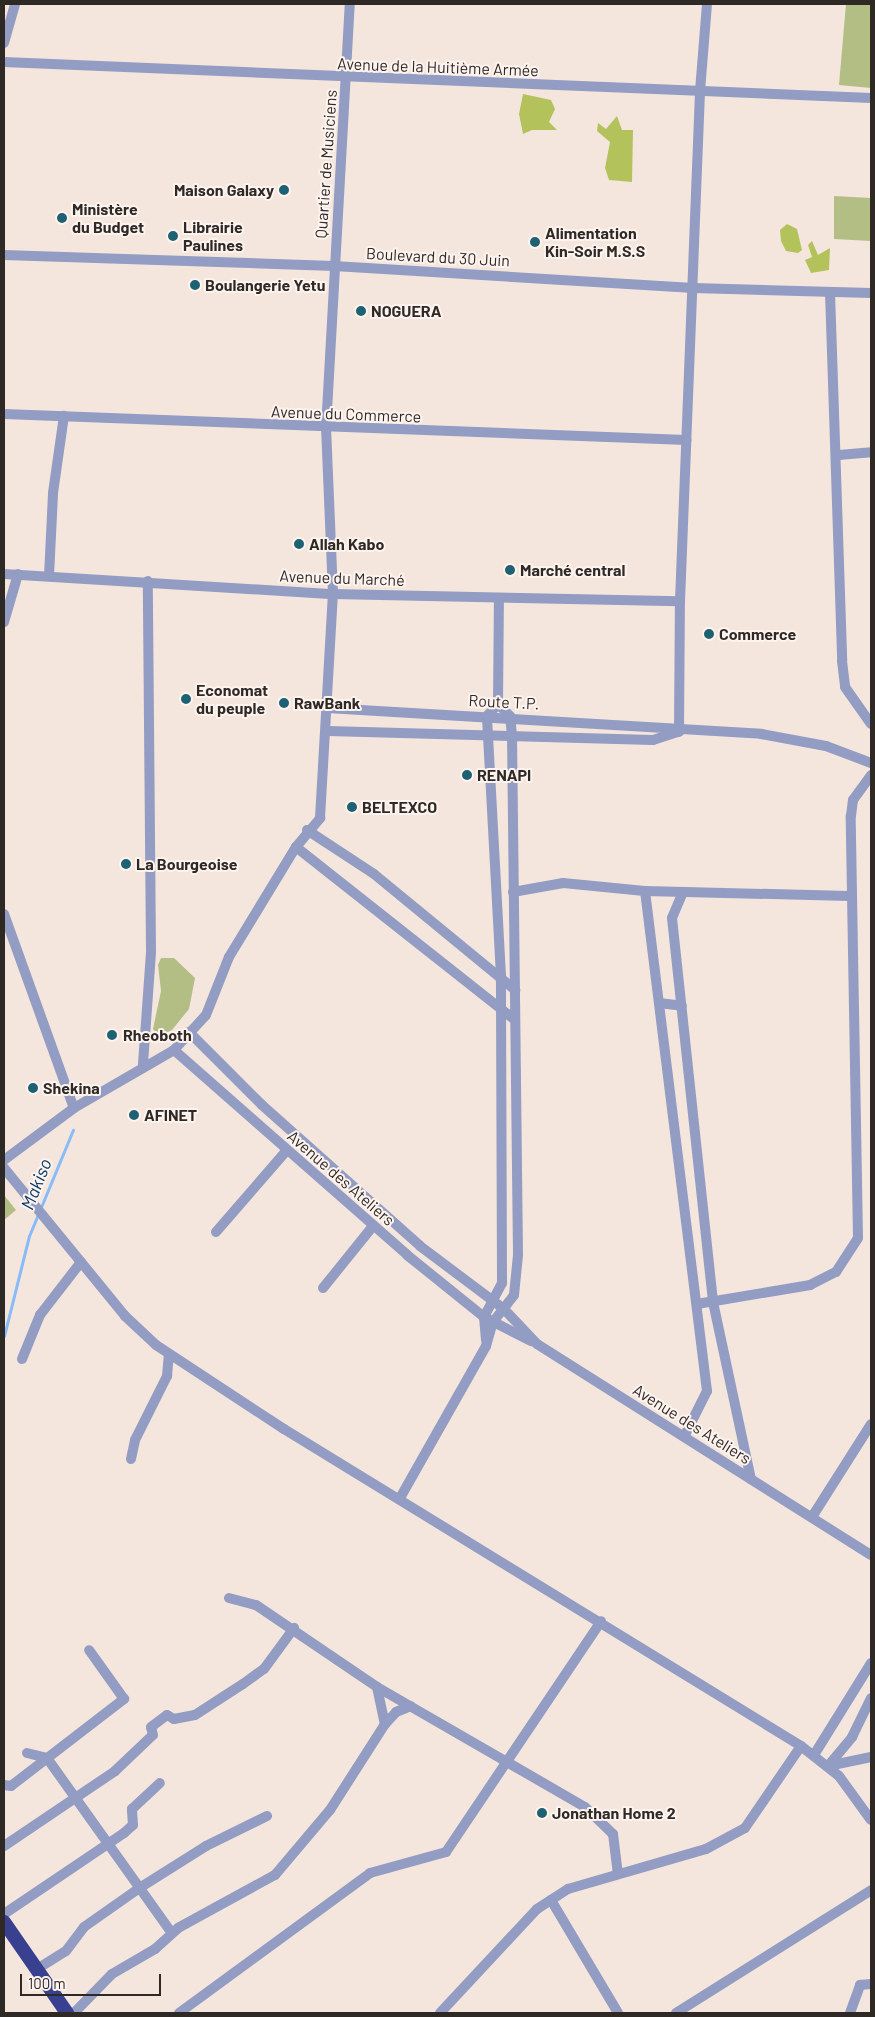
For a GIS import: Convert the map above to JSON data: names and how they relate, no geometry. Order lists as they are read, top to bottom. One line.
{"streets":{"street":["Avenue de la Huitième Armée","Quartier de Musiciens","Boulevard du 30 Juin","Avenue du Commerce","Avenue du Marché","Route T.P.","Avenue des Ateliers"]},"crossings":[["Avenue de la Huitième Armée","Quartier de Musiciens"],["Quartier de Musiciens","Boulevard du 30 Juin"],["Quartier de Musiciens","Avenue du Commerce"],["Quartier de Musiciens","Avenue du Marché"],["Quartier de Musiciens","Route T.P."],["Quartier de Musiciens","Avenue des Ateliers"]],"water":["Makiso"],"places":["Maison Galaxy","Ministère du Budget","Librairie Paulines","Alimentation Kin-Soir M.S.S","Boulangerie Yetu","NOGUERA","Allah Kabo","Marché central","Commerce","Economat du peuple","RawBank","RENAPI","BELTEXCO","La Bourgeoise","Rheoboth","Shekina","AFINET","Jonathan Home 2"],"scale_bar":"100 m"}
